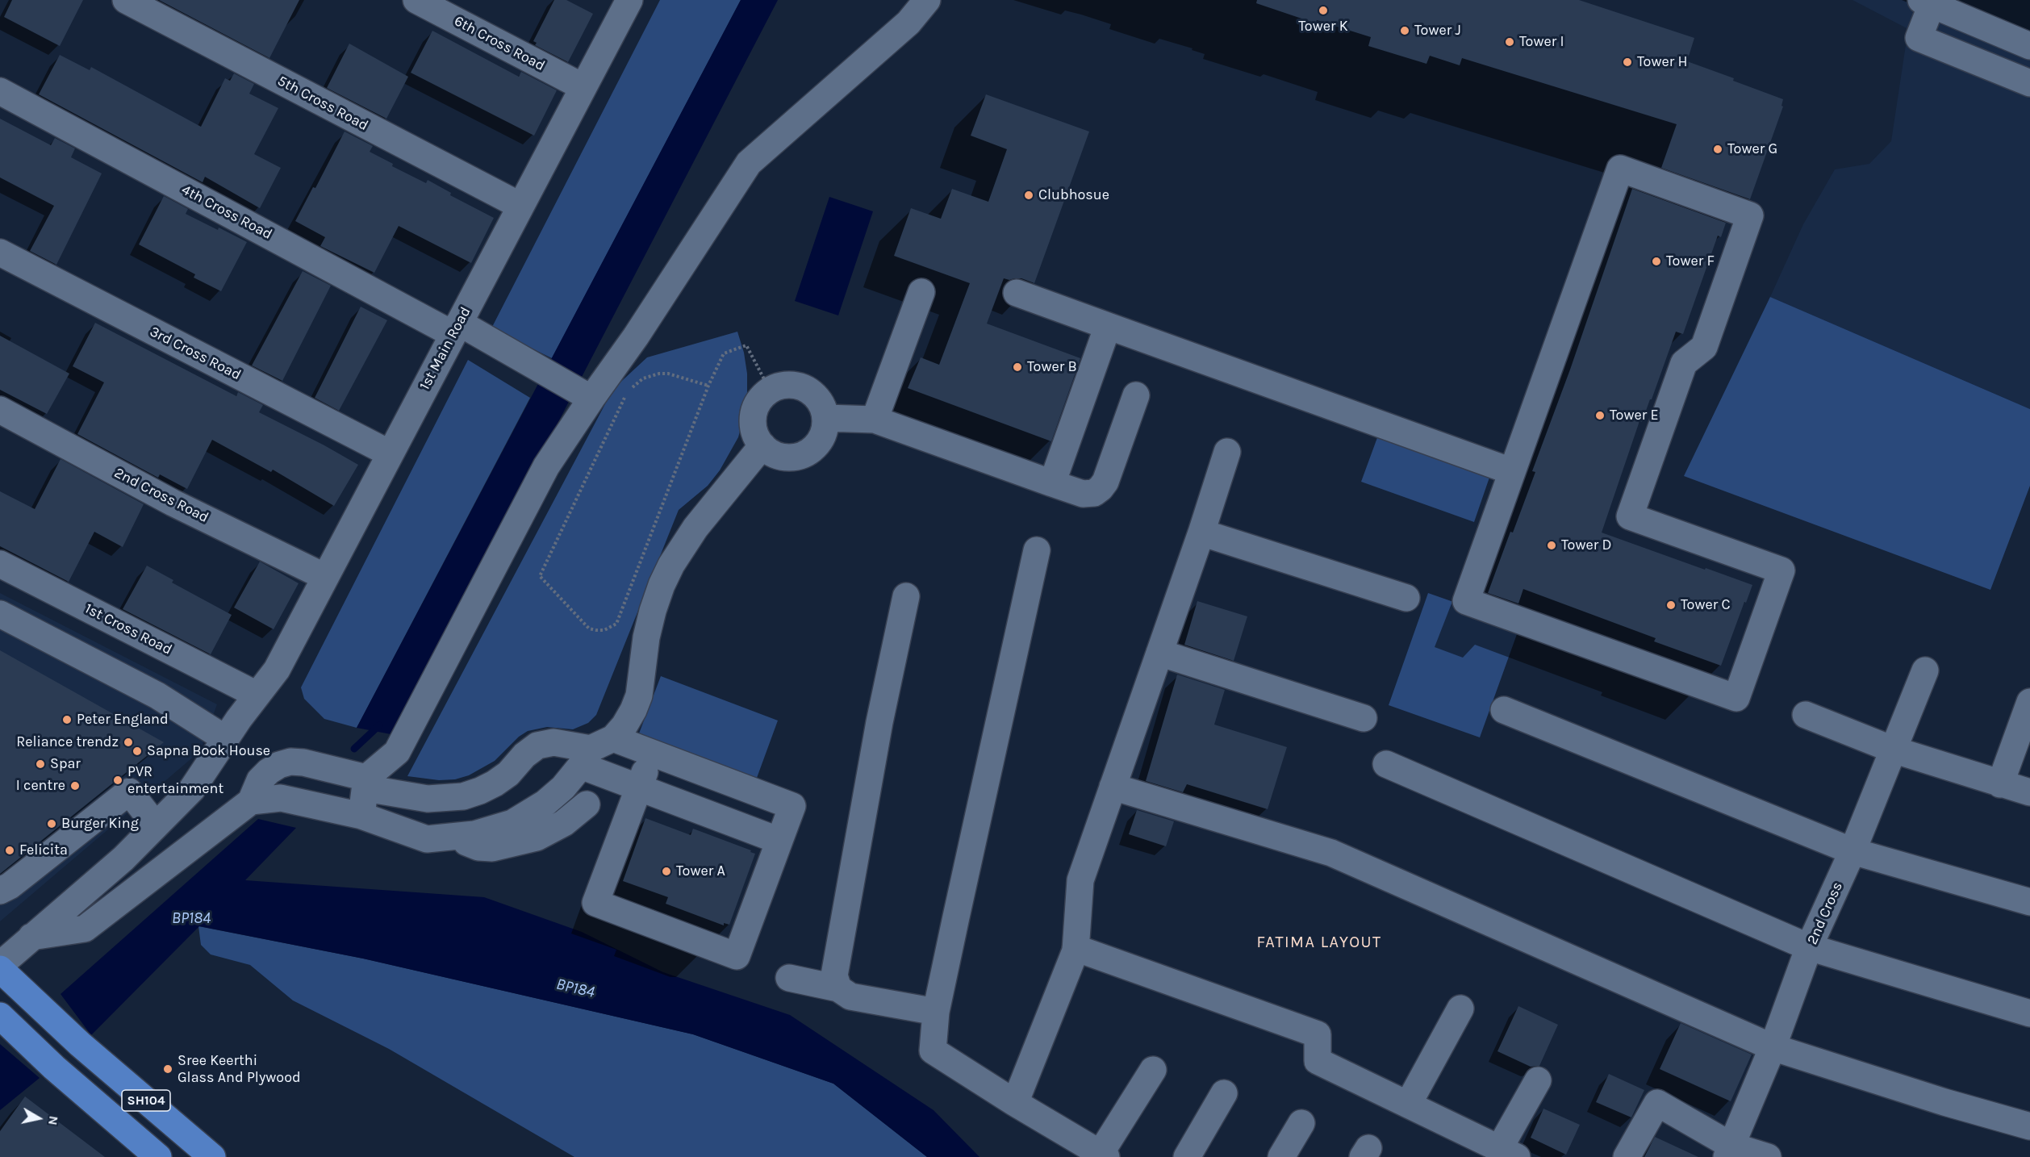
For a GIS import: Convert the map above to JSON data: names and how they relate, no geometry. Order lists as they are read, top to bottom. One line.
{"streets":{"main road":["SH104"],"street":["6th Cross Road","5th Cross Road","4th Cross Road","1st Main Road","3rd Cross Road","2nd Cross Road","1st Cross Road","2nd Cross"]},"crossings":[["6th Cross Road","1st Main Road"],["5th Cross Road","1st Main Road"],["4th Cross Road","1st Main Road"],["1st Main Road","3rd Cross Road"],["1st Main Road","2nd Cross Road"],["1st Main Road","1st Cross Road"],["1st Main Road","SH104"]],"districts":["FATIMA LAYOUT"],"water":["BP184"],"places":["Tower K","Tower J","Tower I","Tower H","Tower G","Clubhosue","Tower F","Tower B","Tower E","Tower D","Tower C","Peter England","Reliance trendz","Sapna Book House","Spar","PVR entertainment","I centre","Burger King","Felicita","Tower A","Sree Keerthi Glass And Plywood"],"north":"right"}
